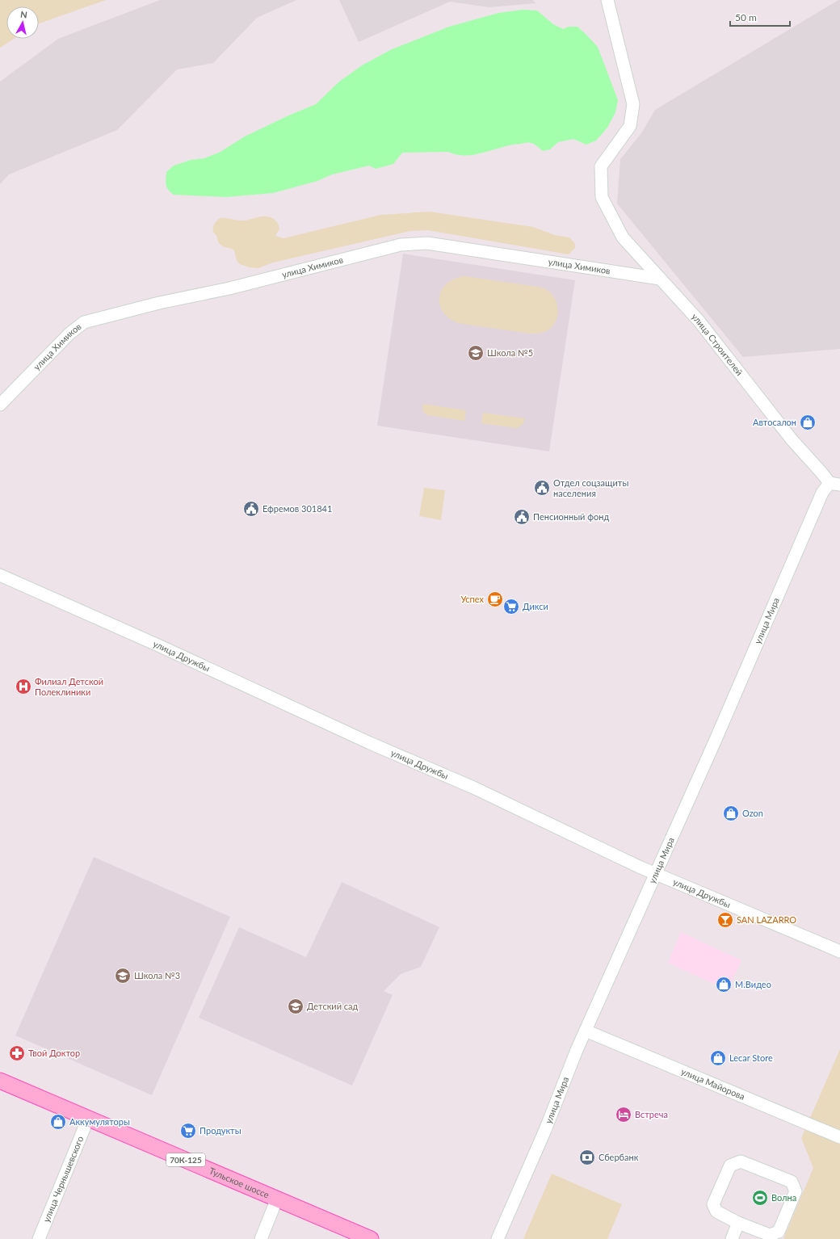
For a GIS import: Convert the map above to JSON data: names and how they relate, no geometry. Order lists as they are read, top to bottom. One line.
{"streets":{"main road":["70К-125","Тульское шоссе"],"street":["улица Химиков","улица Строителей","улица Мира","улица Дружбы","улица Майорова","улица Чернышевского"]},"crossings":[["улица Химиков","улица Строителей"],["улица Строителей","улица Мира"],["улица Мира","улица Дружбы"],["улица Мира","улица Майорова"],["улица Чернышевского","Тульское шоссе"]],"places":{"school or university":["Школа №5","Школа №3","Детский сад"],"shop":["Автосалон","Ozon","М.Видео","Lecar Store","Аккумуляторы"],"public building":["Отдел соцзащиты населения","Ефремов 301841","Пенсионный фонд"],"cafe":["Успех"],"supermarket":["Дикси","Продукты"],"hospital":["Филиал Детской Полеклиники"],"bar":["SAN LAZARRO"],"pharmacy":["Твой Доктор"],"hotel":["Встреча"],"bank":["Сбербанк"],"sports":["Волна"]},"scale_bar":"50 m","north":"top"}
